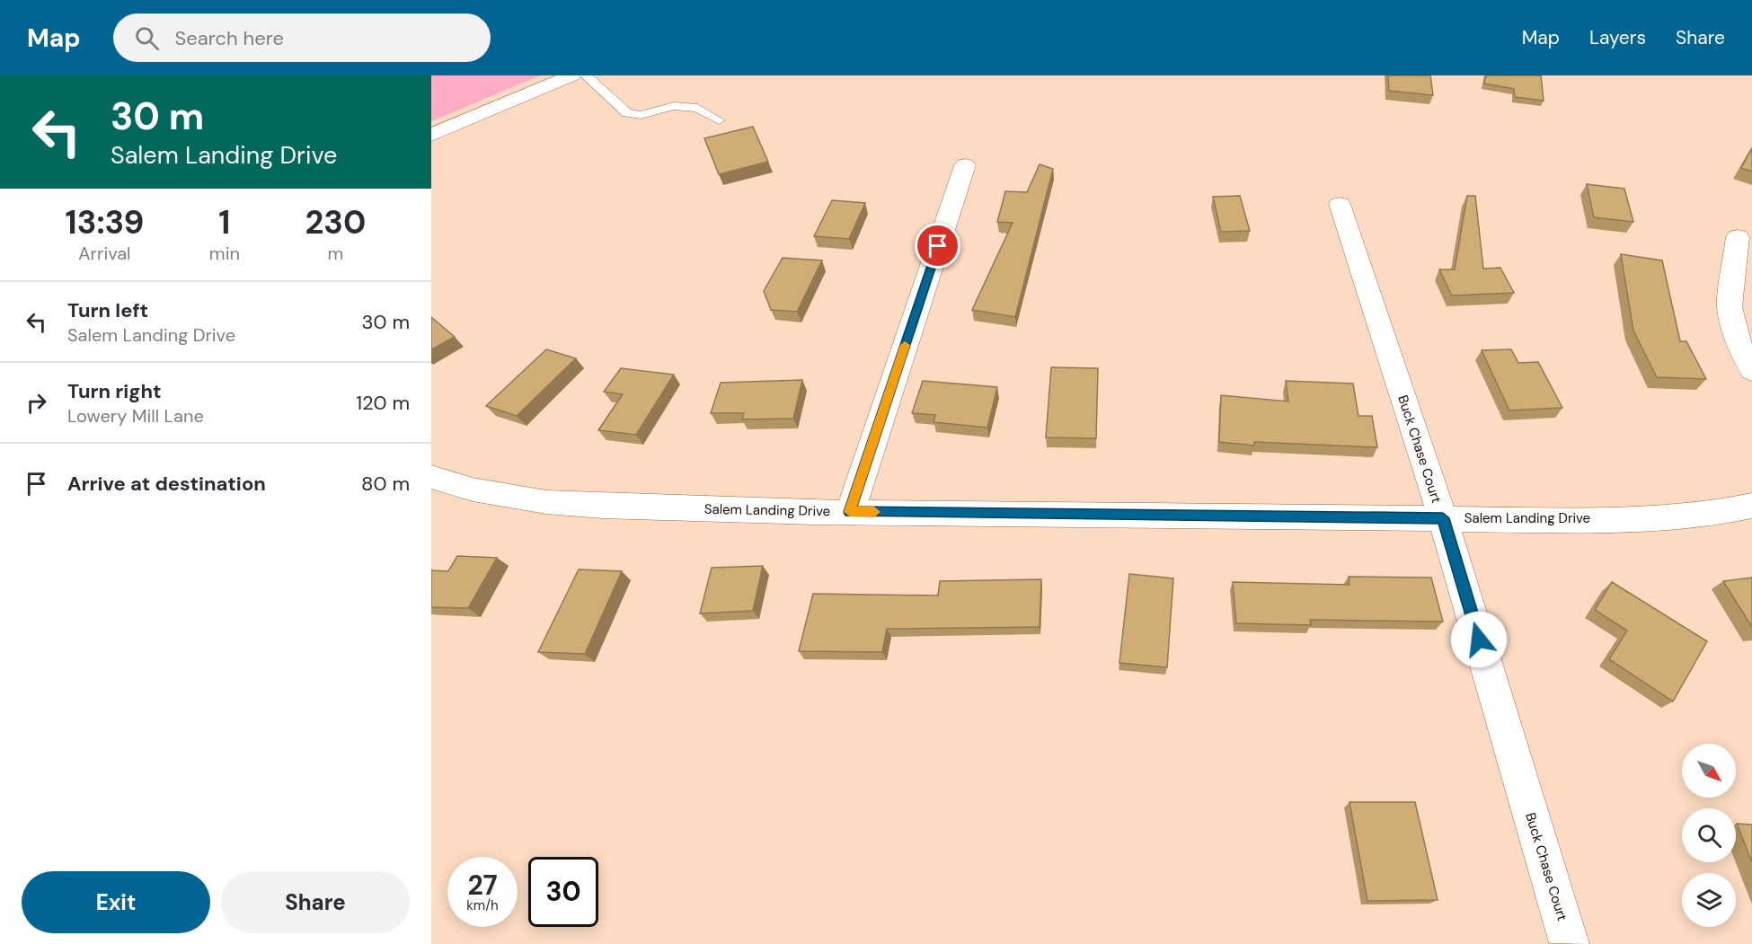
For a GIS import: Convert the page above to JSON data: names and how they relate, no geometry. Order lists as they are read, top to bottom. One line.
{"streets":{"street":["Buck Chase Court","Salem Landing Drive"]},"crossings":[["Buck Chase Court","Salem Landing Drive"]],"north":"bottom right","page":{"header":"Map","search":"Search here","nav":["Map","Layers","Share"],"turn":["30 m","Salem Landing Drive"],"eta":["13:39","Arrival","1","min","230","m"],"list":[{"name":"Turn left","note":"Salem Landing Drive","value":"30 m"},{"name":"Turn right","note":"Lowery Mill Lane","value":"120 m"},{"name":"Arrive at destination","value":"80 m"}],"speed":"27 km/h","limit":"30","buttons":["Exit","Share"]}}
